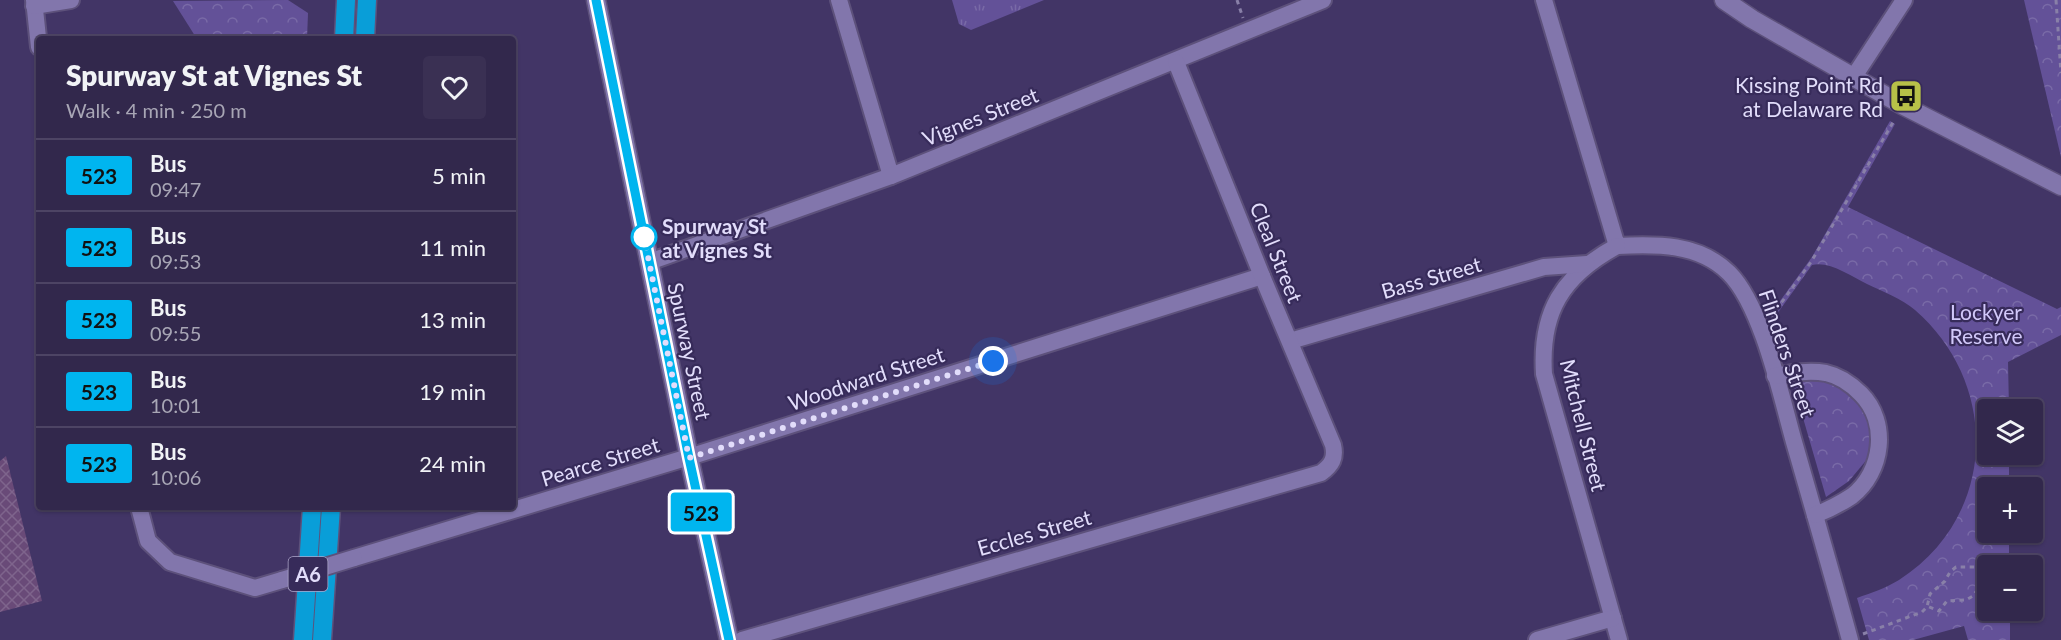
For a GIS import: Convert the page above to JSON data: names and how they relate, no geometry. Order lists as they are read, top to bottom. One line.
{"streets":{"highway":["A6"],"street":["Vignes Street","Cleal Street","Bass Street","Spurway Street","Flinders Street","Woodward Street","Mitchell Street","Pearce Street","Eccles Street"]},"crossings":[["Vignes Street","Cleal Street"],["Vignes Street","Spurway Street"],["Cleal Street","Bass Street"],["Cleal Street","Woodward Street"],["Cleal Street","Eccles Street"],["Bass Street","Mitchell Street"],["Spurway Street","Woodward Street"],["Spurway Street","Pearce Street"],["Flinders Street","Mitchell Street"],["Woodward Street","Pearce Street"]],"parks":["Lockyer Reserve"],"places":{"bus stop":["Kissing Point Rd at Delaware Rd"],"other":["Spurway St at Vignes St"]},"lines":["bus line 523"],"page":{"on_map":"523","heading":["Spurway St at Vignes St","Walk · 4 min · 250 m"],"list":[{"mark":"523","name":"Bus","note":"09:47","value":"5 min"},{"mark":"523","name":"Bus","note":"09:53","value":"11 min"},{"mark":"523","name":"Bus","note":"09:55","value":"13 min"},{"mark":"523","name":"Bus","note":"10:01","value":"19 min"},{"mark":"523","name":"Bus","note":"10:06","value":"24 min"}],"map_buttons":["+","−"]}}
